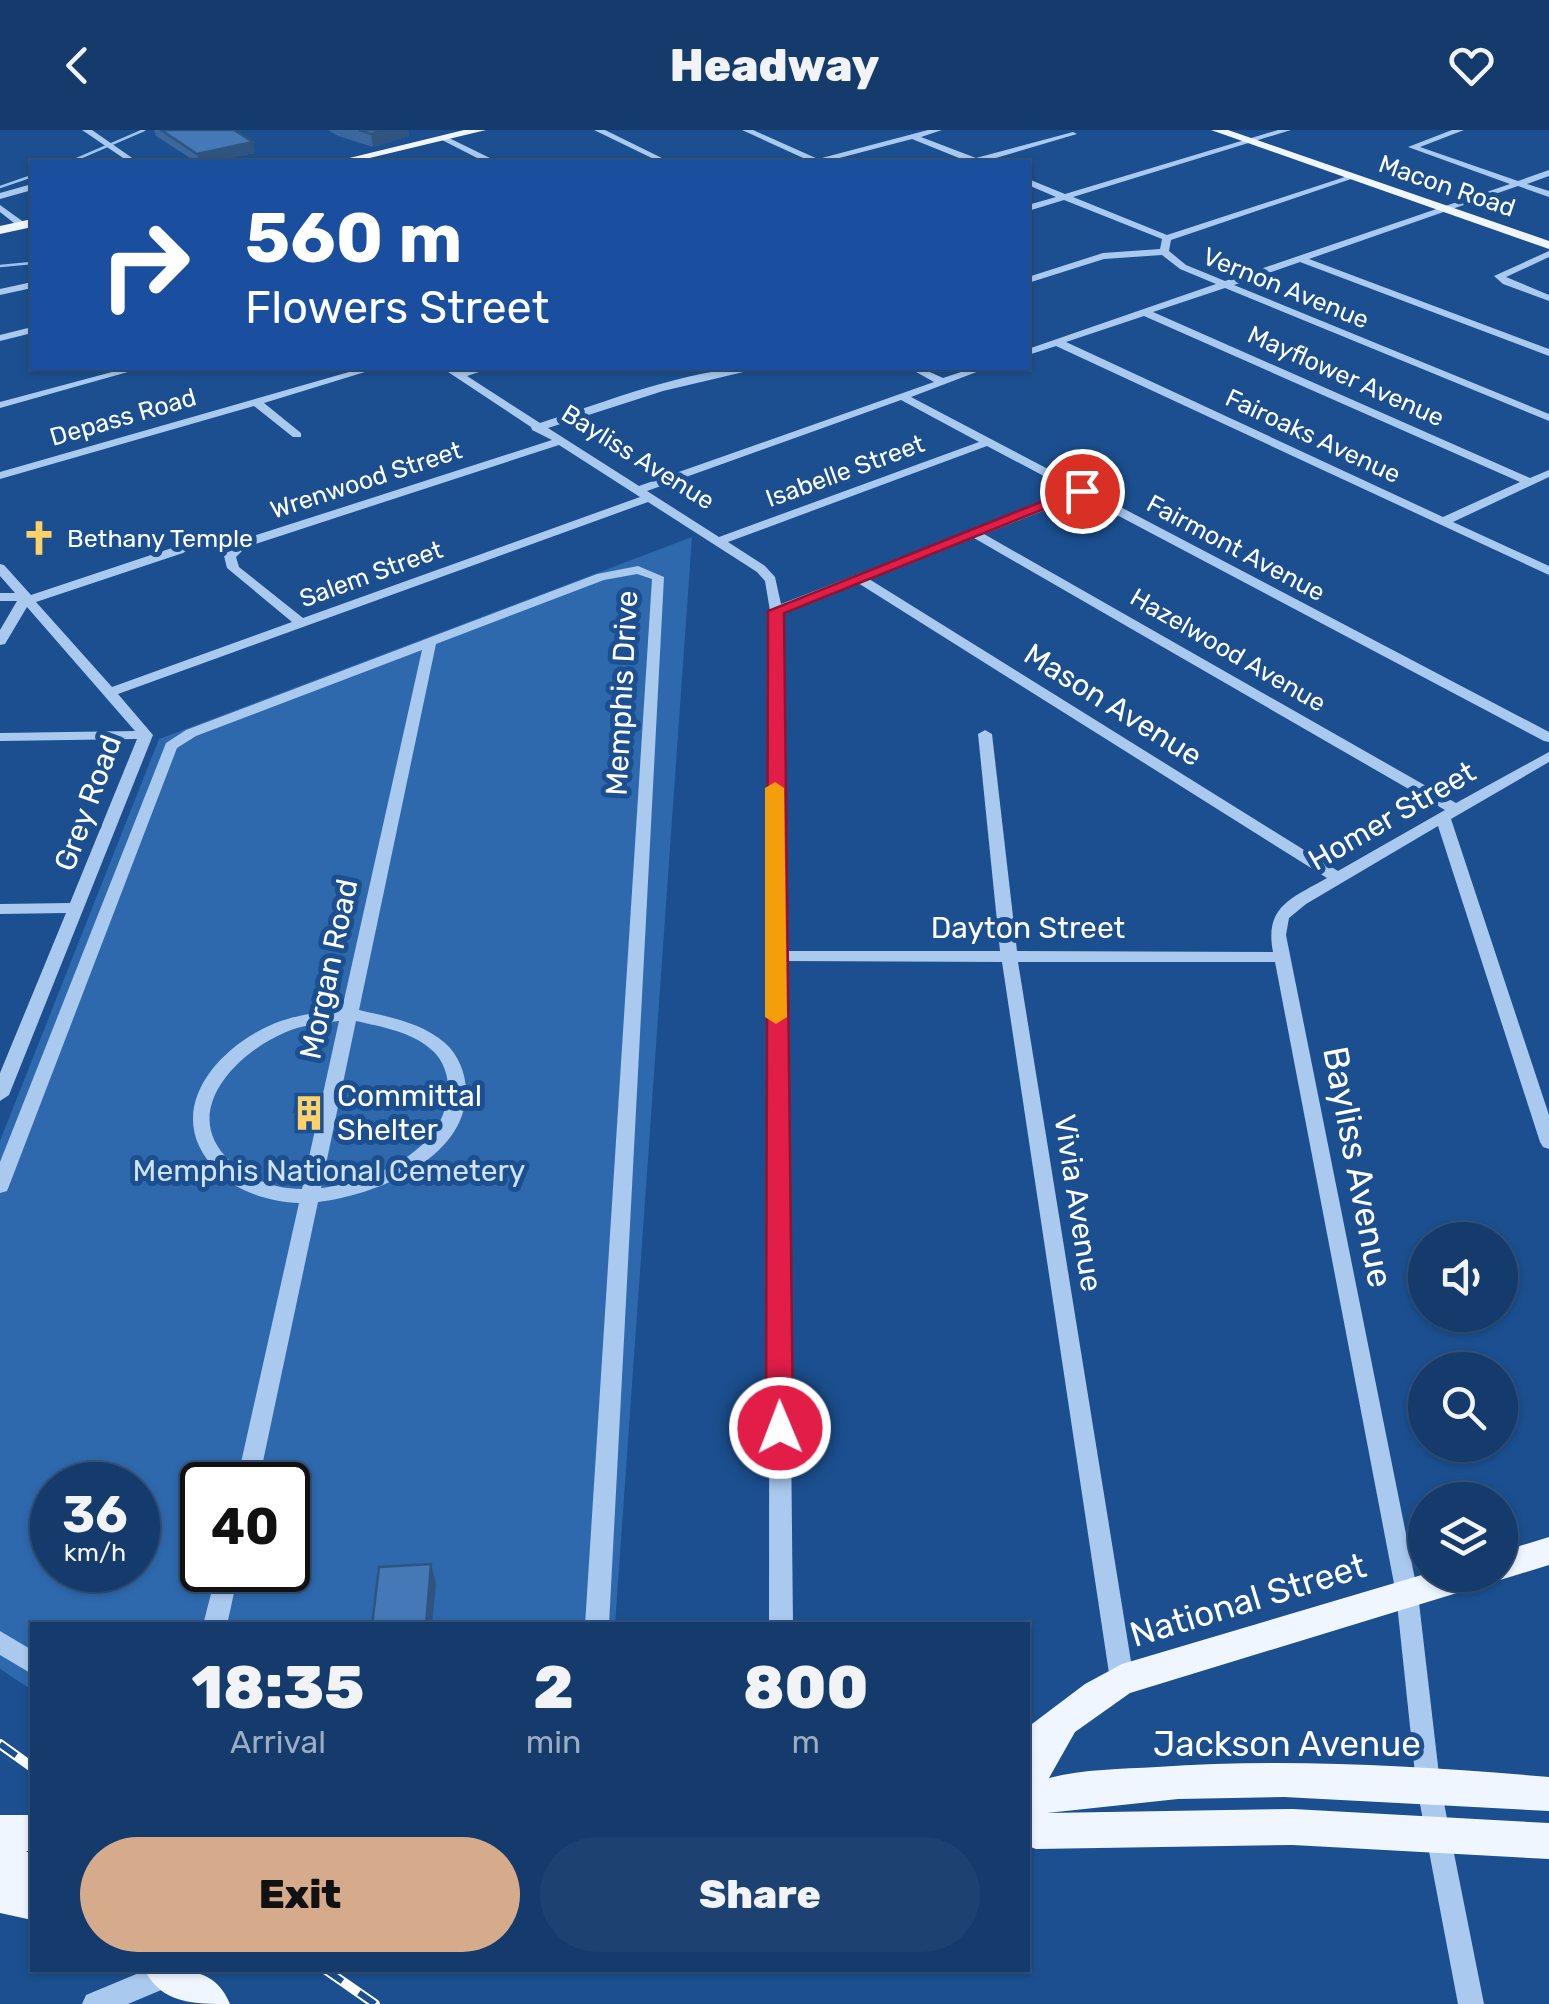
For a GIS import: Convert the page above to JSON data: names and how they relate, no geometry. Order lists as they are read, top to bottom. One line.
{"streets":{"main road":["Macon Road","National Street","Jackson Avenue"],"street":["Vernon Avenue","Mayflower Avenue","Depass Road","Fairoaks Avenue","Bayliss Avenue","Isabelle Street","Wrenwood Street","Fairmont Avenue","Salem Street","Hazelwood Avenue","Memphis Drive","Mason Avenue","Grey Road","Homer Street","Dayton Street","Morgan Road","Vivia Avenue"]},"crossings":[["Bayliss Avenue","Isabelle Street"],["Bayliss Avenue","Wrenwood Street"],["Bayliss Avenue","Salem Street"],["Bayliss Avenue","Homer Street"],["Bayliss Avenue","Dayton Street"],["Bayliss Avenue","National Street"],["Bayliss Avenue","Jackson Avenue"],["Isabelle Street","Fairmont Avenue"],["Wrenwood Street","Salem Street"],["Fairmont Avenue","Salem Street"],["Salem Street","Grey Road"],["Hazelwood Avenue","Homer Street"],["Memphis Drive","Morgan Road"],["Mason Avenue","Homer Street"],["Dayton Street","Vivia Avenue"],["Vivia Avenue","National Street"]],"parks":["Memphis National Cemetery"],"places":{"church":["Bethany Temple"],"building":["Committal Shelter"]},"page":{"header":"Headway","turn":["560 m","Flowers Street"],"speed":"36 km/h","limit":"40","eta":["18:35","Arrival","2","min","800","m"],"buttons":["Exit","Share"]}}
